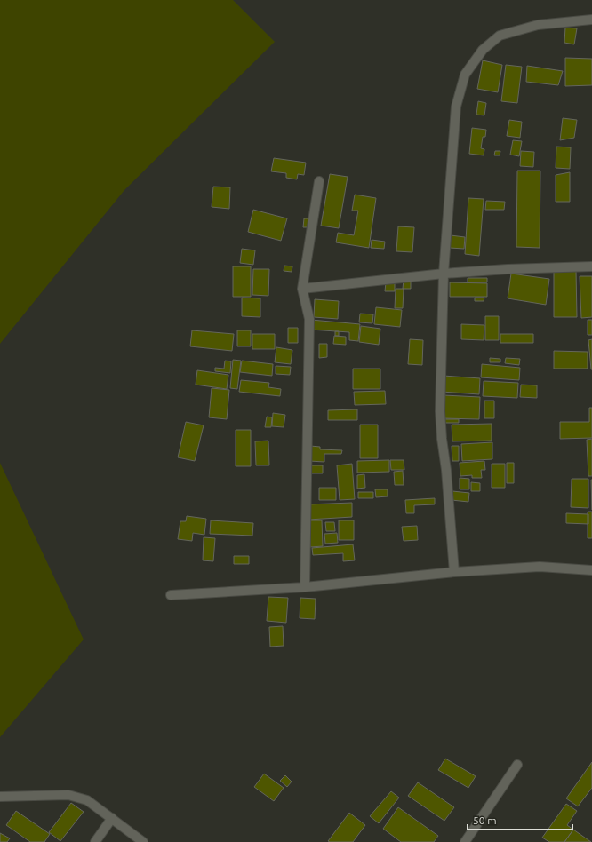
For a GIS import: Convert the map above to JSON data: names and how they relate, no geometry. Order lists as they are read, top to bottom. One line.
{"scale_bar":"50 m"}
